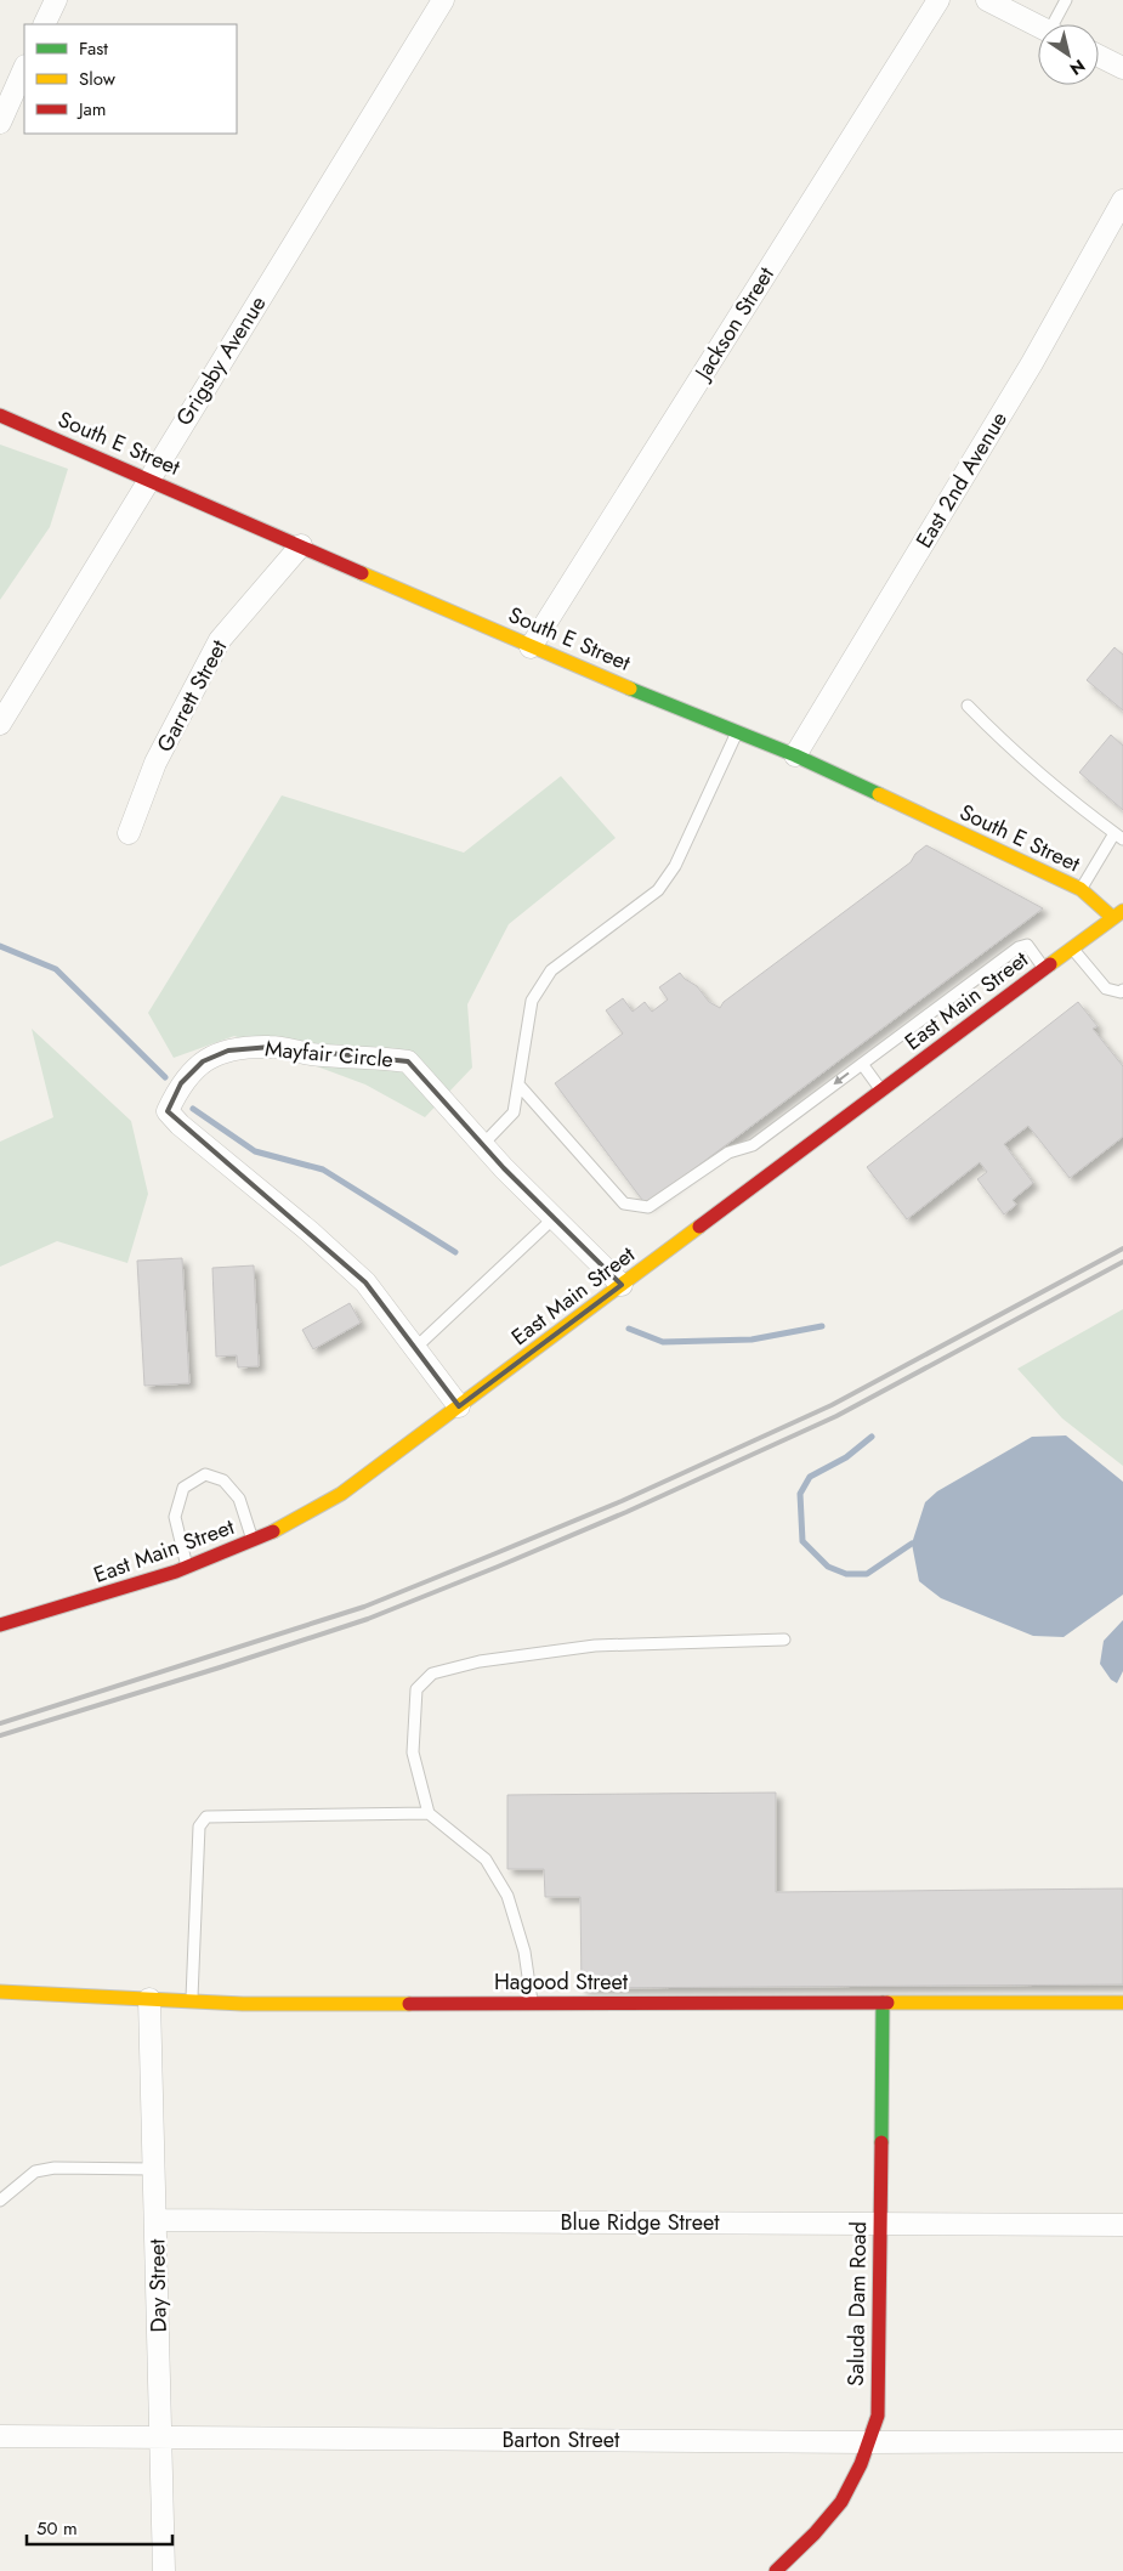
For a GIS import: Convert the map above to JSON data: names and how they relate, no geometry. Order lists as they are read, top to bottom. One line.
{"streets":{"street":["Jackson Street","Grigsby Avenue","South E Street","East 2nd Avenue","Garrett Street","East Main Street","Mayfair Circle","Hagood Street","Blue Ridge Street","Day Street","Saluda Dam Road","Barton Street"]},"crossings":[["Jackson Street","South E Street"],["Grigsby Avenue","South E Street"],["South E Street","East 2nd Avenue"],["South E Street","Garrett Street"],["South E Street","East Main Street"],["East Main Street","Mayfair Circle"],["Hagood Street","Day Street"],["Hagood Street","Saluda Dam Road"],["Blue Ridge Street","Day Street"],["Blue Ridge Street","Saluda Dam Road"],["Day Street","Barton Street"],["Saluda Dam Road","Barton Street"]],"legend":["Fast","Slow","Jam"],"scale_bar":"50 m","north":"bottom right"}
